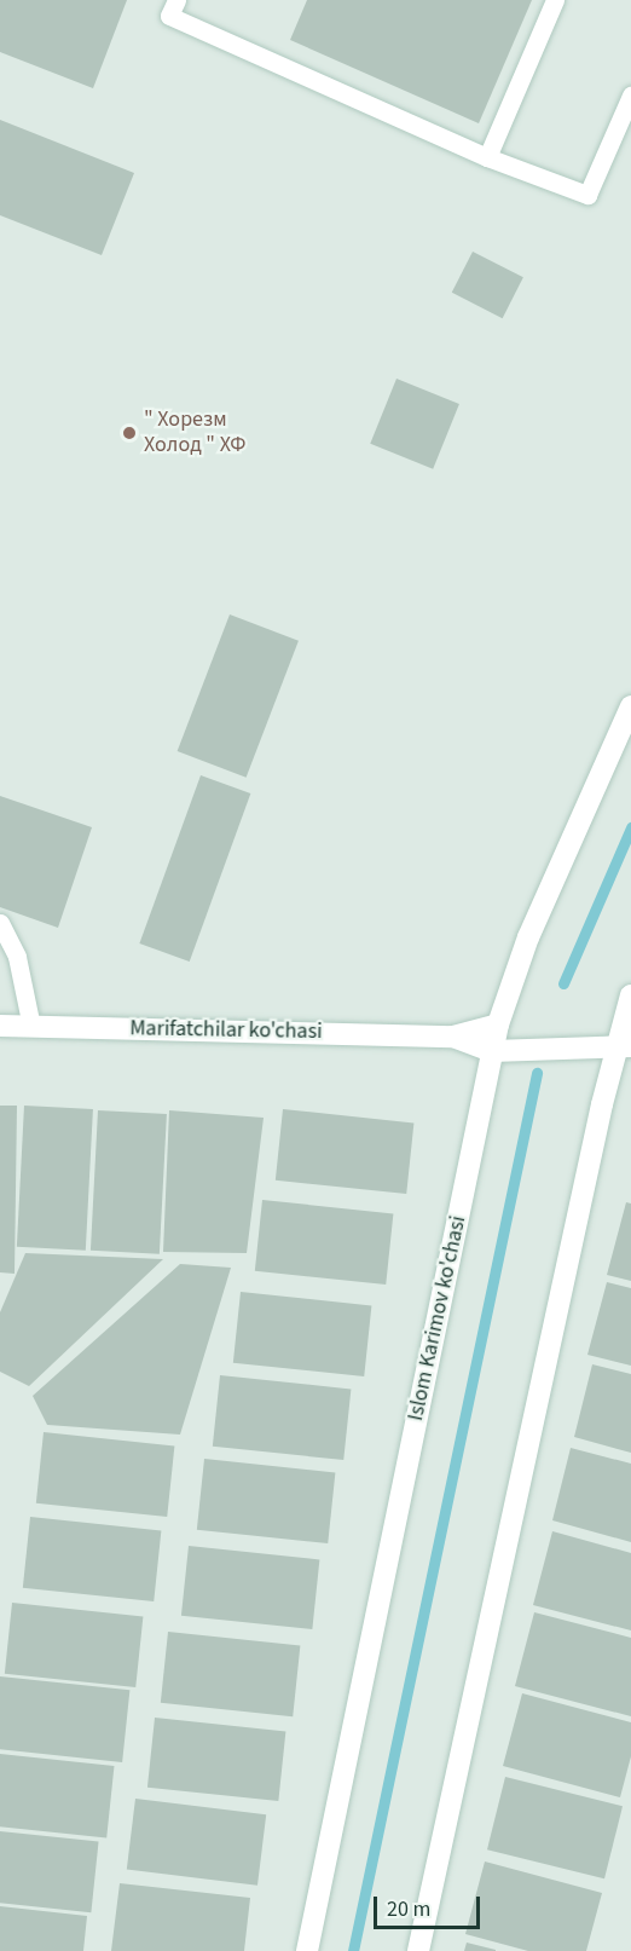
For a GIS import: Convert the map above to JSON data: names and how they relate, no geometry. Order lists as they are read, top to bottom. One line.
{"streets":{"main road":["Marifatchilar ko'chasi","Islom Karimov ko'chasi"]},"crossings":[["Marifatchilar ko'chasi","Islom Karimov ko'chasi"]],"places":["\" Хорезм Холод \" ХФ"],"scale_bar":"20 m"}
